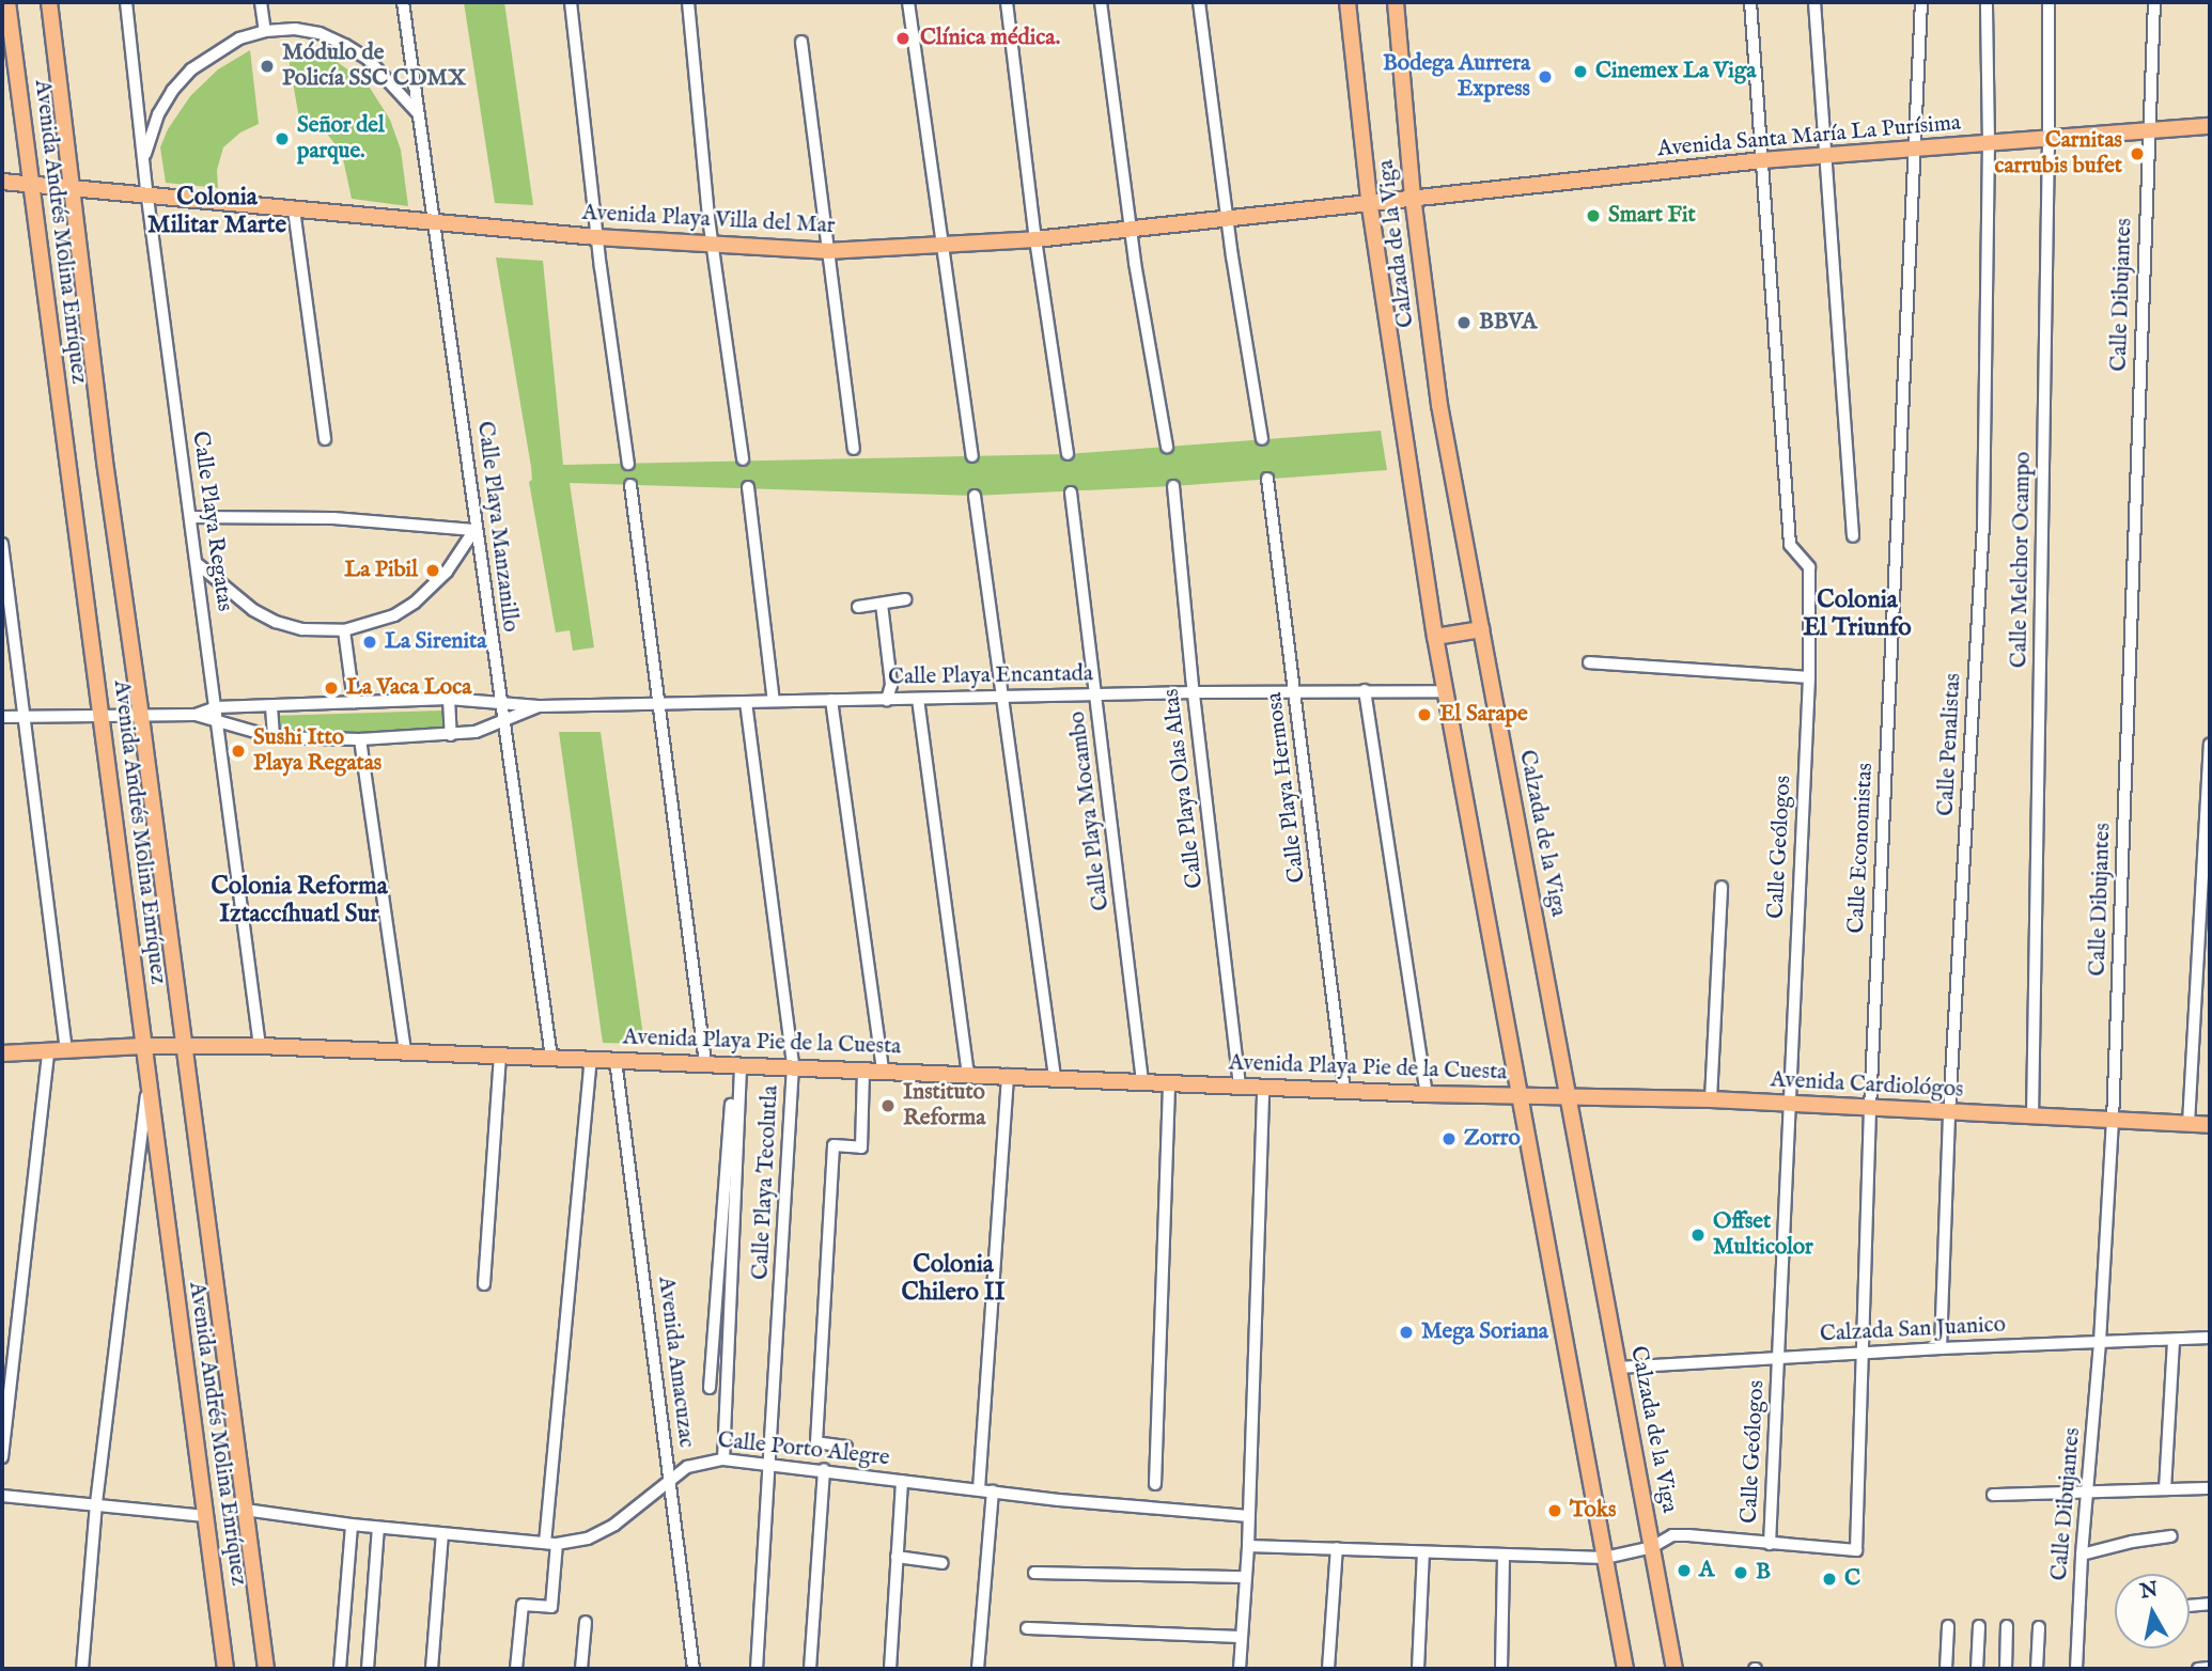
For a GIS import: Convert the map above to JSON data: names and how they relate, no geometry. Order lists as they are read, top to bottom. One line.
{"streets":{"main road":["Avenida Santa María La Purísima","Avenida Playa Villa del Mar","Avenida Andrés Molina Enríquez","Calzada de la Viga","Avenida Playa Pie de la Cuesta","Avenida Cardiológos"],"street":["Calle Dibujantes","Calle Playa Regatas","Calle Playa Manzanillo","Calle Melchor Ocampo","Calle Playa Encantada","Calle Penalistas","Calle Playa Hermosa","Calle Playa Olas Altas","Calle Playa Mocambo","Calle Geólogos","Calle Economistas","Calle Playa Tecolutla","Calzada San Juanico","Avenida Amacuzac","Calle Porto Alegre"]},"crossings":[["Avenida Santa María La Purísima","Avenida Playa Villa del Mar"],["Avenida Santa María La Purísima","Calzada de la Viga"],["Avenida Santa María La Purísima","Calle Dibujantes"],["Avenida Santa María La Purísima","Calle Melchor Ocampo"],["Avenida Santa María La Purísima","Calle Penalistas"],["Avenida Santa María La Purísima","Calle Geólogos"],["Avenida Santa María La Purísima","Calle Economistas"],["Avenida Playa Villa del Mar","Avenida Andrés Molina Enríquez"],["Avenida Playa Villa del Mar","Calzada de la Viga"],["Avenida Playa Villa del Mar","Calle Playa Regatas"],["Avenida Playa Villa del Mar","Calle Playa Manzanillo"],["Avenida Andrés Molina Enríquez","Calle Playa Encantada"],["Avenida Andrés Molina Enríquez","Avenida Playa Pie de la Cuesta"],["Avenida Andrés Molina Enríquez","Calle Porto Alegre"],["Calzada de la Viga","Calle Playa Encantada"],["Calzada de la Viga","Avenida Playa Pie de la Cuesta"],["Calzada de la Viga","Avenida Cardiológos"],["Calzada de la Viga","Calzada San Juanico"],["Calle Dibujantes","Avenida Cardiológos"],["Calle Dibujantes","Calzada San Juanico"],["Calle Playa Regatas","Calle Playa Encantada"],["Calle Playa Regatas","Avenida Playa Pie de la Cuesta"],["Calle Playa Manzanillo","Calle Playa Encantada"],["Calle Playa Manzanillo","Avenida Playa Pie de la Cuesta"],["Calle Melchor Ocampo","Avenida Cardiológos"],["Calle Playa Encantada","Calle Playa Hermosa"],["Calle Playa Encantada","Calle Playa Olas Altas"],["Calle Playa Encantada","Calle Playa Mocambo"],["Calle Playa Encantada","Calle Playa Tecolutla"],["Calle Penalistas","Avenida Cardiológos"],["Calle Penalistas","Calzada San Juanico"],["Calle Playa Hermosa","Avenida Playa Pie de la Cuesta"],["Calle Playa Olas Altas","Avenida Playa Pie de la Cuesta"],["Calle Playa Mocambo","Avenida Playa Pie de la Cuesta"],["Calle Geólogos","Calle Economistas"],["Calle Geólogos","Avenida Cardiológos"],["Calle Geólogos","Calzada San Juanico"],["Calle Economistas","Avenida Cardiológos"],["Calle Economistas","Calzada San Juanico"],["Avenida Playa Pie de la Cuesta","Avenida Cardiológos"],["Avenida Playa Pie de la Cuesta","Calle Playa Tecolutla"],["Avenida Playa Pie de la Cuesta","Avenida Amacuzac"],["Calle Playa Tecolutla","Calle Porto Alegre"],["Avenida Amacuzac","Calle Porto Alegre"]],"districts":["Colonia Militar Marte","Colonia El Triunfo","Colonia Reforma Iztaccíhuatl Sur","Colonia Chilero II"],"places":["Clínica médica.","Módulo de Policía SSC CDMX","Cinemex La Viga","Bodega Aurrera Express","Señor del parque.","Carnitas carrubis bufet","Smart Fit","BBVA","La Pibil","La Sirenita","La Vaca Loca","El Sarape","Sushi Itto Playa Regatas","Instituto Reforma","Zorro","Offset Multicolor","Mega Soriana","Toks","A","B","C"],"north":"top"}
